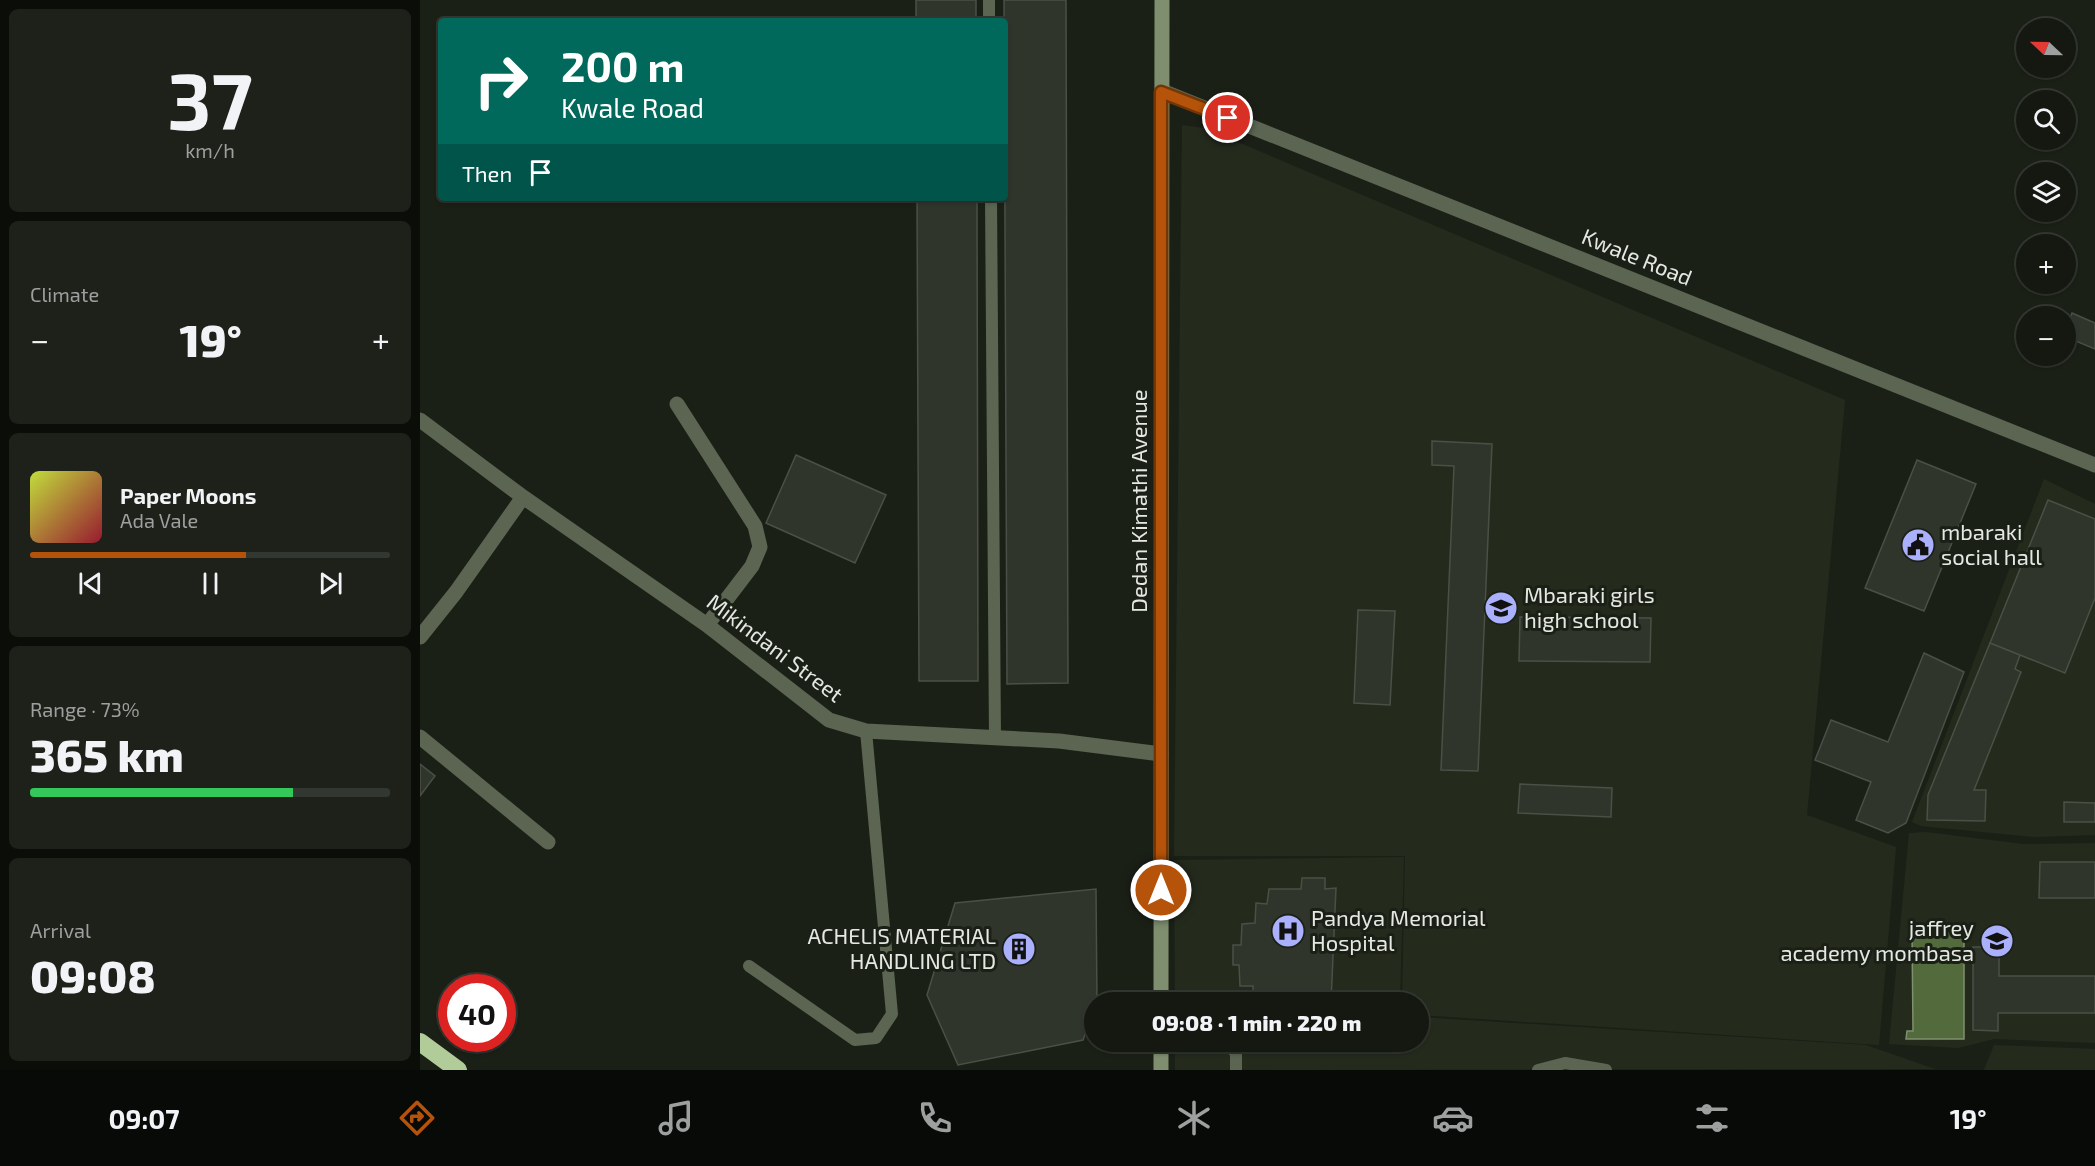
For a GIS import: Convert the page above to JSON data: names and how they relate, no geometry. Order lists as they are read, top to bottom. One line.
{"streets":{"street":["Kwale Road","Dedan Kimathi Avenue","Mikindani Street"]},"crossings":[["Kwale Road","Dedan Kimathi Avenue"],["Dedan Kimathi Avenue","Mikindani Street"]],"places":{"public building":["mbaraki social hall"],"school or university":["Mbaraki girls high school","jaffrey academy mombasa"],"hospital":["Pandya Memorial Hospital"],"building":["ACHELIS MATERIAL HANDLING LTD"]},"north":"left","page":{"tile":[["37","km/h"],"Climate",["Range · 73%","365 km"],["Arrival","09:08"]],"map_buttons":["+","−"],"turn":["200 m","Kwale Road"],"then":"Then","heat":["−","19°","+"],"song":["Paper Moons","Ada Vale"],"limit":"40","trip":"09:08 · 1 min · 220 m","tabs":["09:07","19°"]}}
